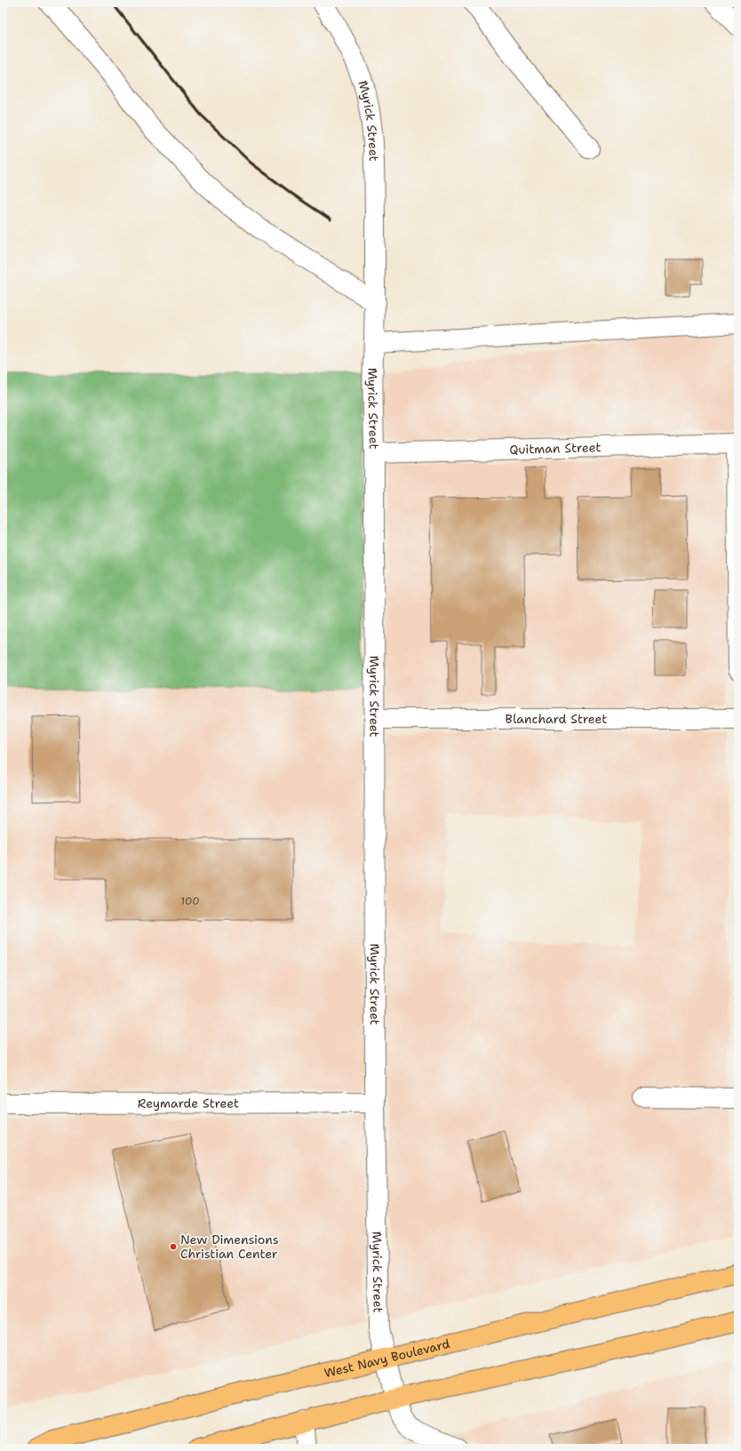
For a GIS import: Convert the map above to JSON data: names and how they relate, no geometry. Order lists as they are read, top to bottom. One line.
{"streets":{"main road":["West Navy Boulevard"],"street":["Myrick Street","Quitman Street","Blanchard Street","Reymarde Street"]},"crossings":[["Myrick Street","Quitman Street"],["Myrick Street","Blanchard Street"],["Myrick Street","Reymarde Street"],["Myrick Street","West Navy Boulevard"]],"places":["New Dimensions Christian Center"],"house_numbers":["100"]}
